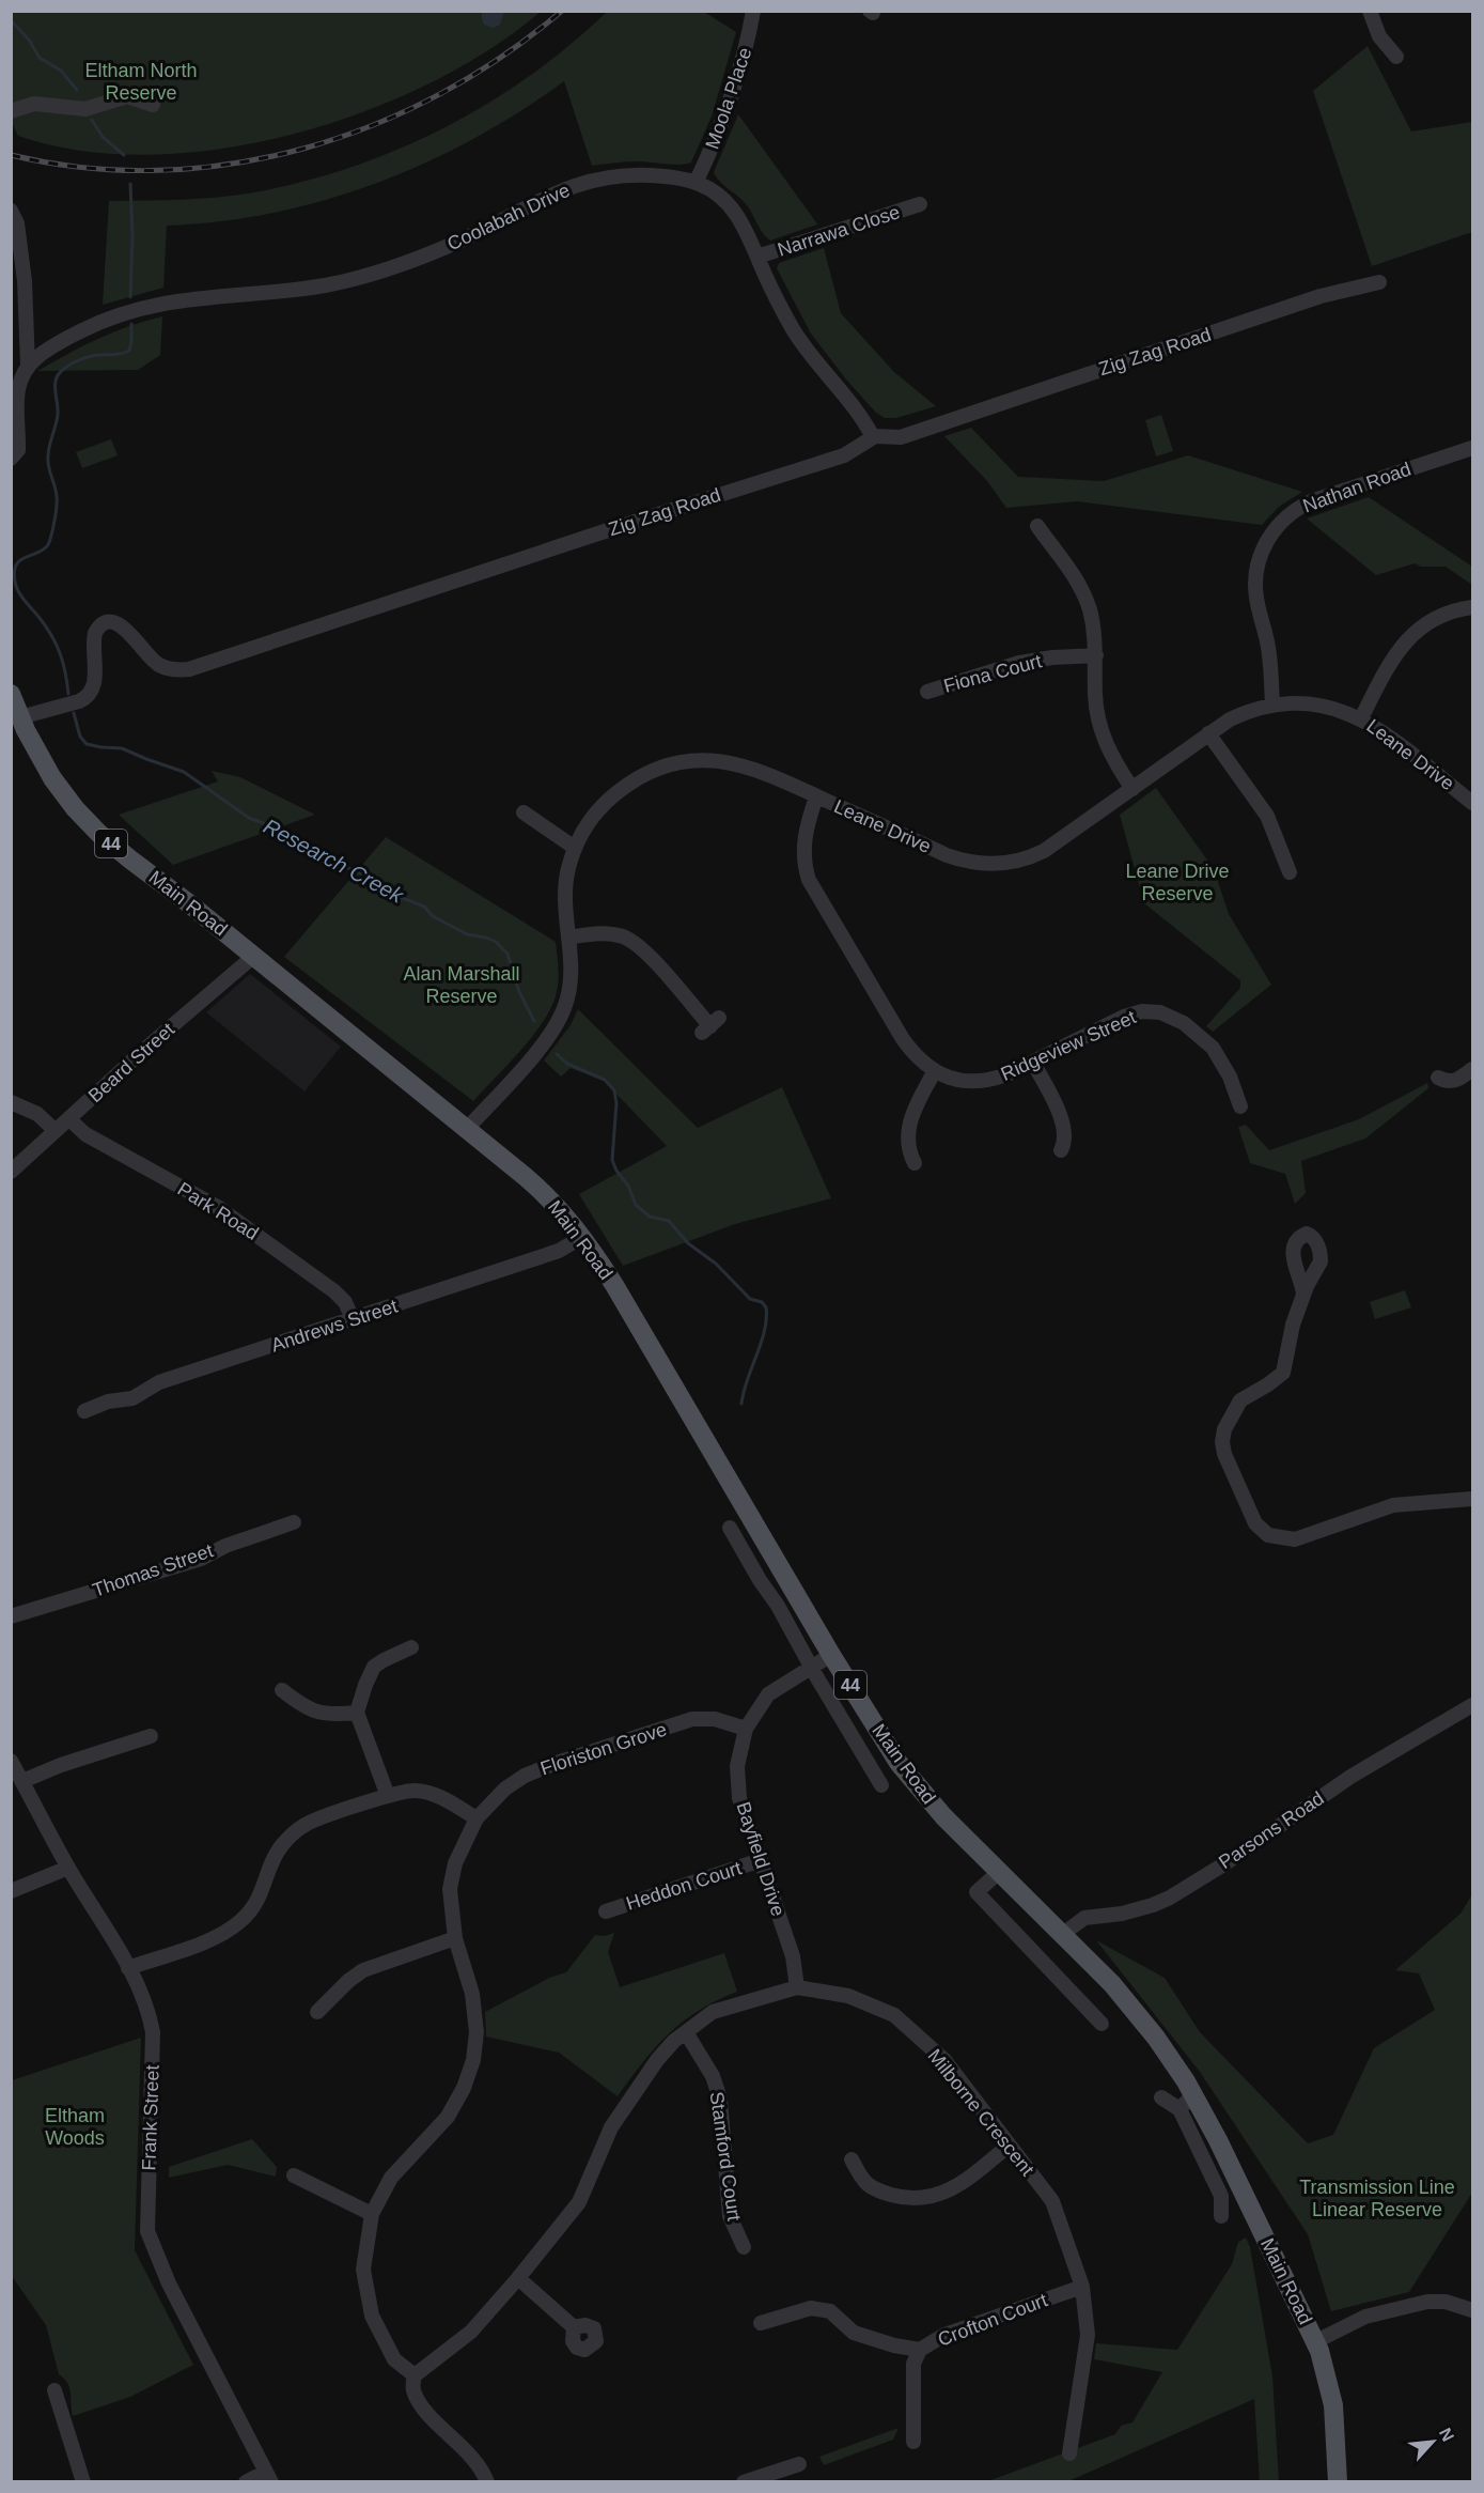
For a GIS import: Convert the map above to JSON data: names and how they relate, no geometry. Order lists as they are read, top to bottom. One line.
{"streets":{"main road":["44","Main Road"],"street":["Moola Place","Coolabah Drive","Narrawa Close","Zig Zag Road","Nathan Road","Fiona Court","Leane Drive","Ridgeview Street","Beard Street","Park Road","Andrews Street","Thomas Street","Floriston Grove","Parsons Road","Bayfield Drive","Heddon Court","Milborne Crescent","Frank Street","Stamford Court","Crofton Court"]},"crossings":[["Moola Place","Coolabah Drive"],["Coolabah Drive","Narrawa Close"],["Coolabah Drive","Zig Zag Road"],["Zig Zag Road","Main Road"],["Nathan Road","Leane Drive"],["Leane Drive","Main Road"],["Main Road","Beard Street"],["Main Road","Andrews Street"],["Main Road","Parsons Road"],["Main Road","Bayfield Drive"],["Beard Street","Park Road"],["Park Road","Andrews Street"],["Floriston Grove","Bayfield Drive"],["Floriston Grove","Milborne Crescent"],["Bayfield Drive","Heddon Court"],["Bayfield Drive","Milborne Crescent"],["Milborne Crescent","Stamford Court"],["Milborne Crescent","Crofton Court"]],"water":["Research Creek"],"parks":["Eltham North Reserve","Leane Drive Reserve","Alan Marshall Reserve","Eltham Woods","Transmission Line Linear Reserve"],"north":"top right"}
